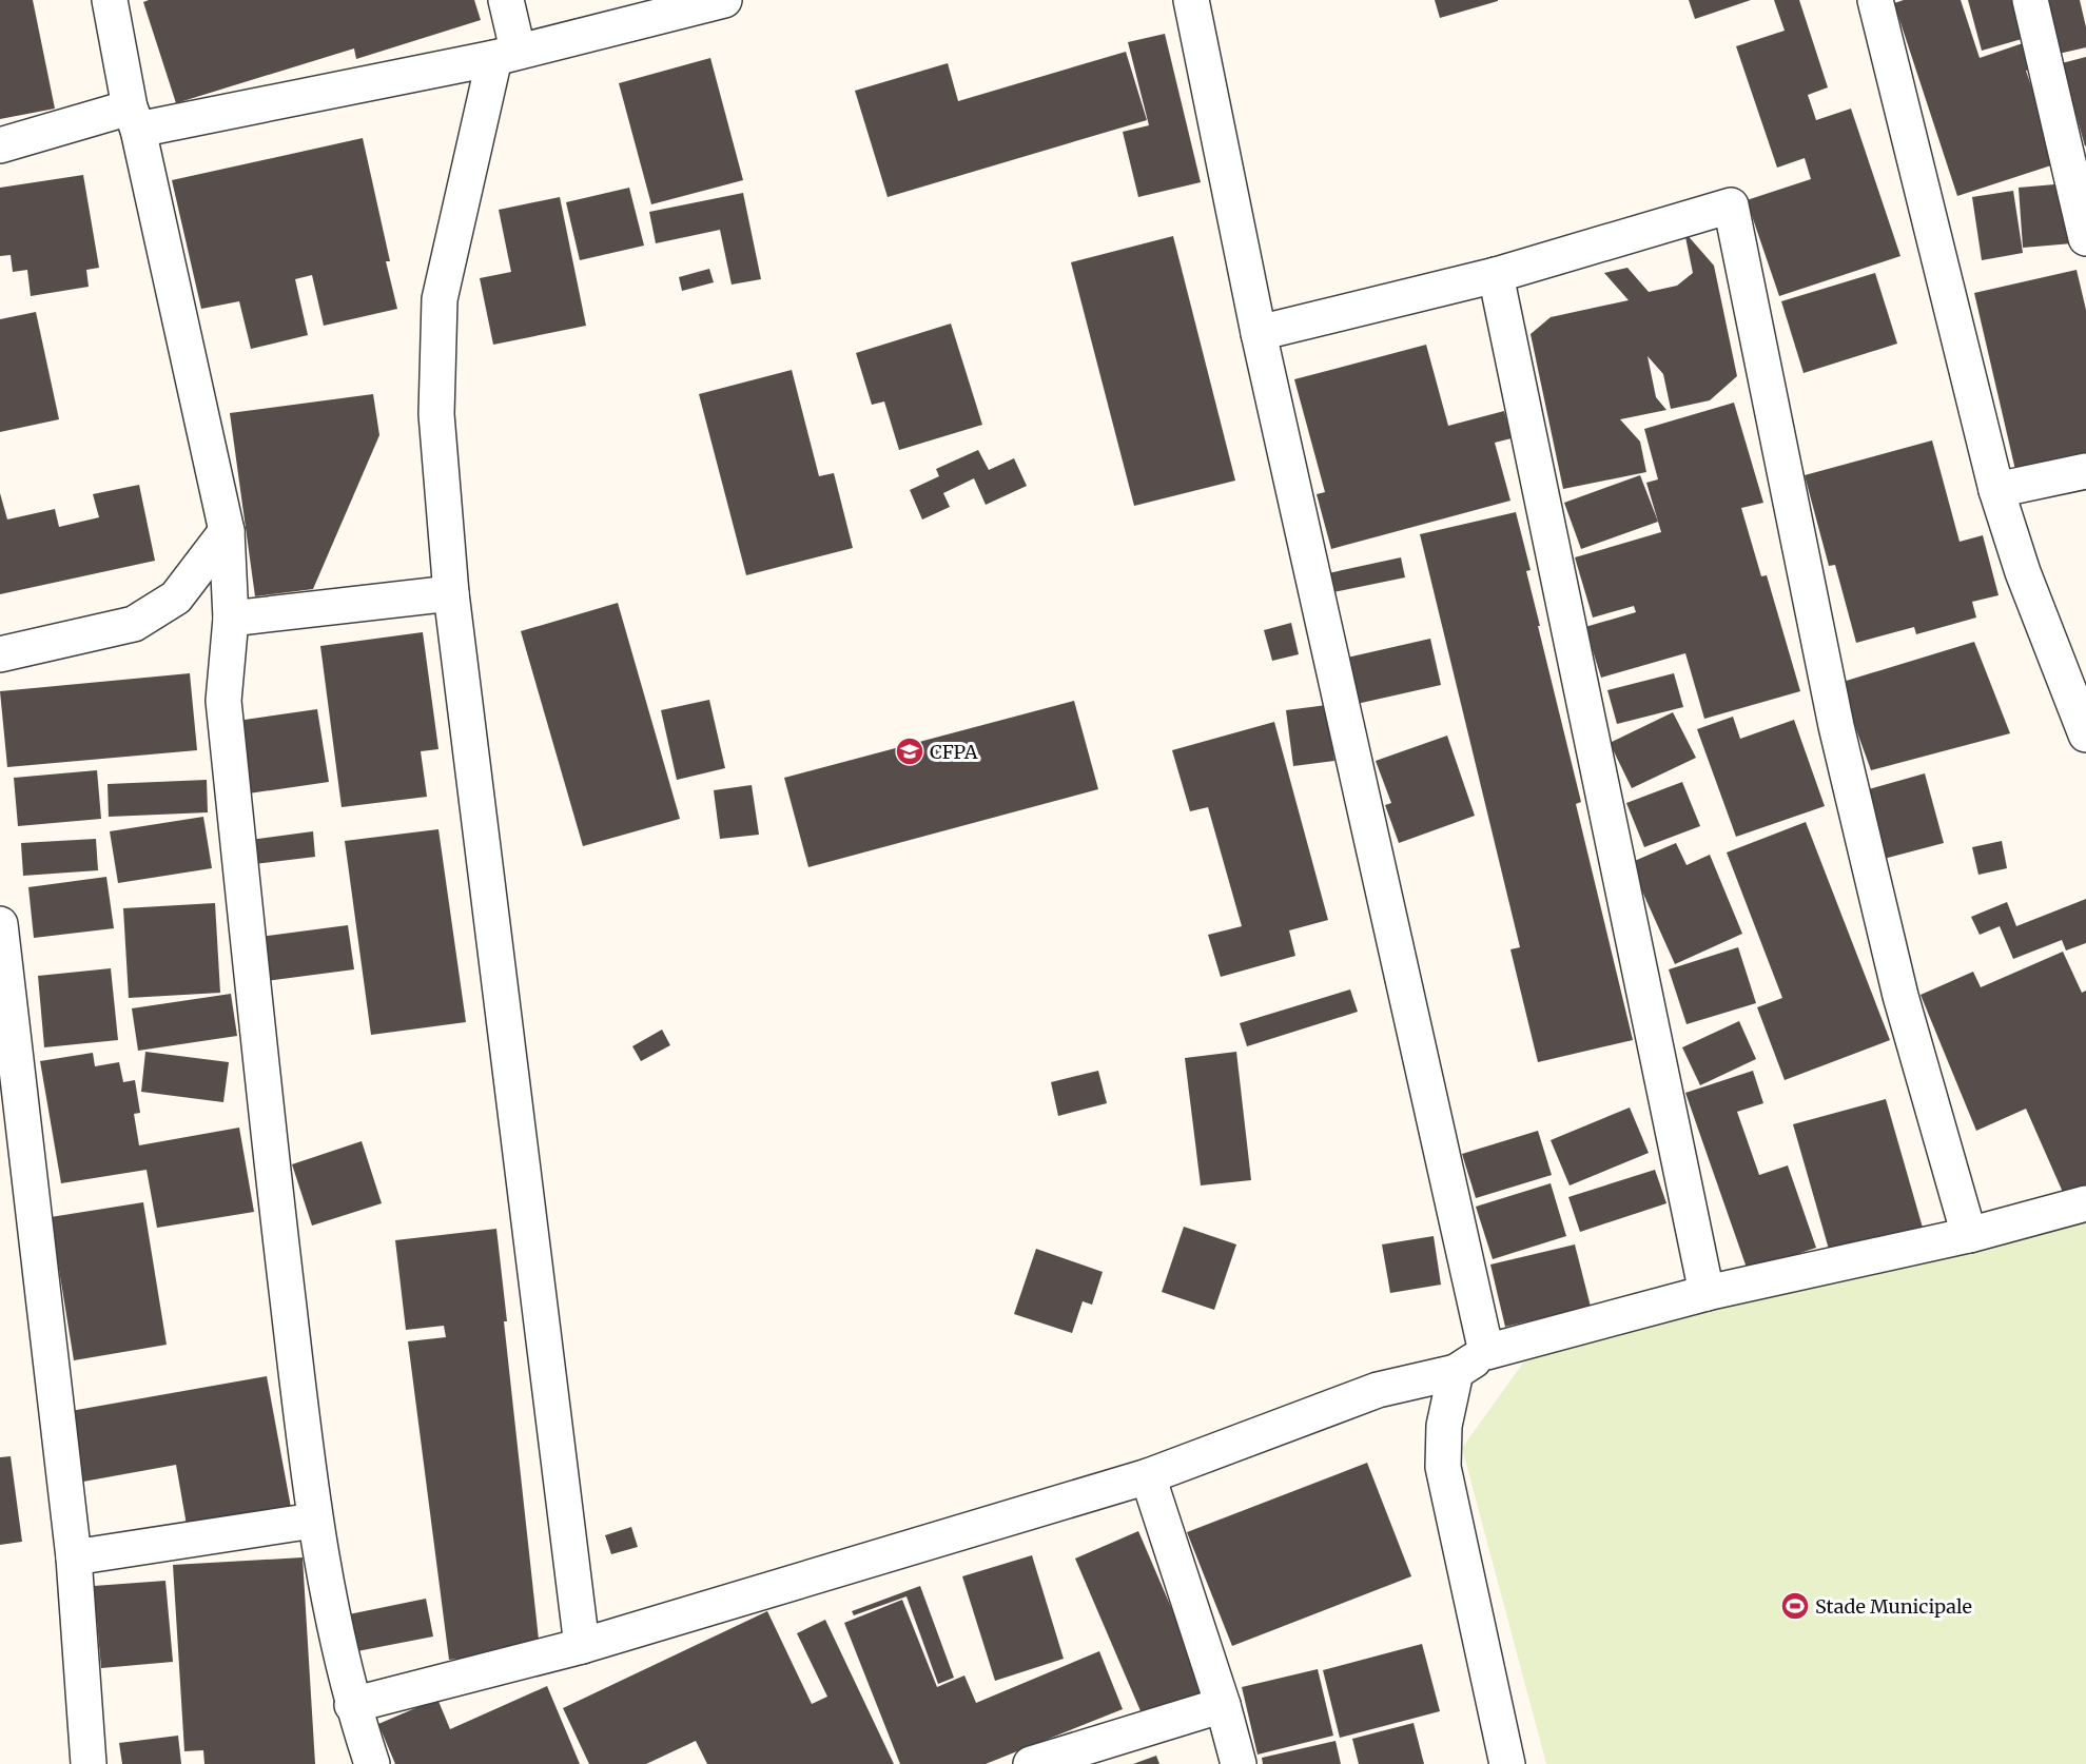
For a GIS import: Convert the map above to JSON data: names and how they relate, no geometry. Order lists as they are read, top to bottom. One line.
{"places":{"school or university":["CFPA"],"sports":["Stade Municipale"]}}
